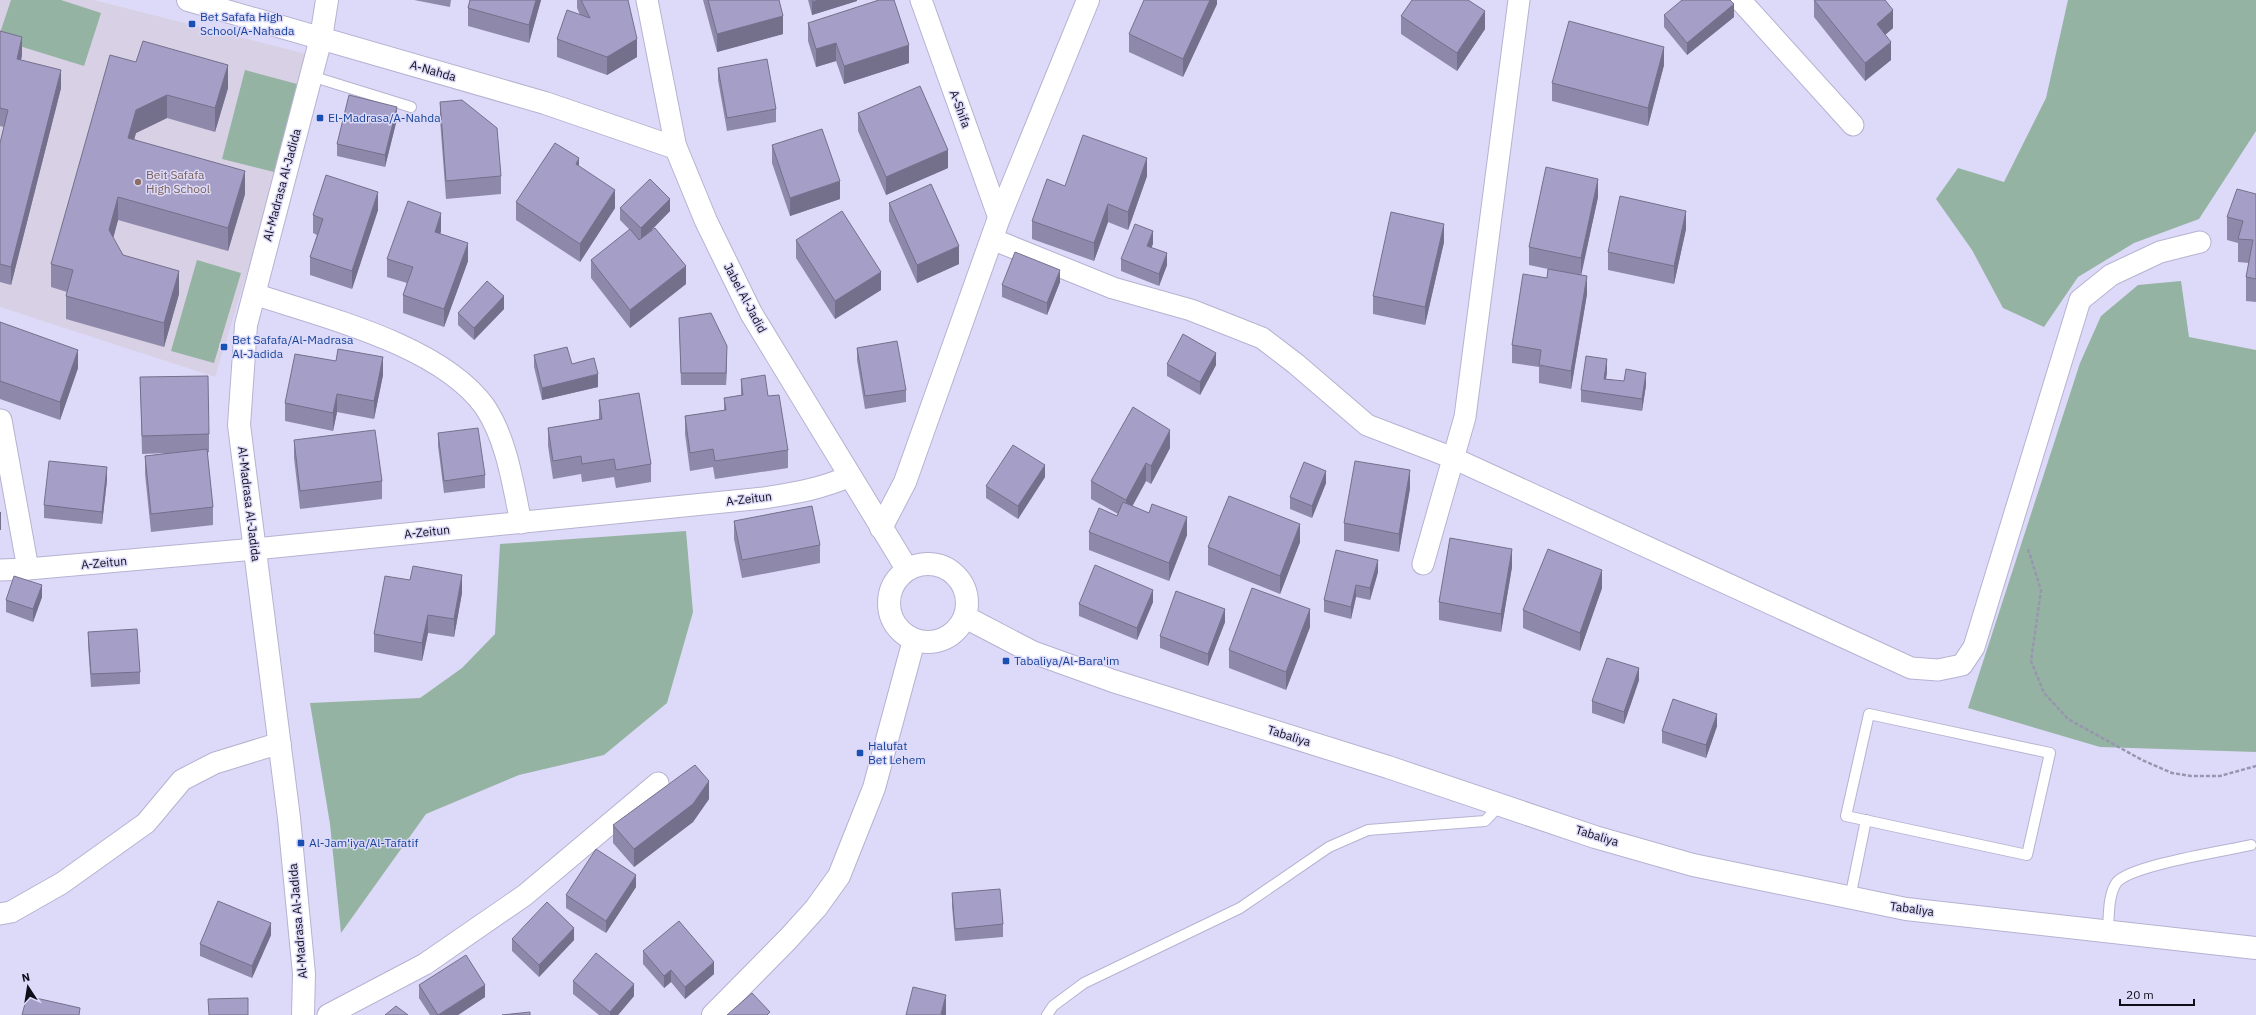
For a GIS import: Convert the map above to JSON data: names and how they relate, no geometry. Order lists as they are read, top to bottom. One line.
{"streets":{"street":["A-Nahda","A-Shifa","Al-Madrasa Al-Jadida","Jabel Al-Jadid","A-Zeitun","Tabaliya"]},"crossings":[["A-Nahda","Al-Madrasa Al-Jadida"],["A-Nahda","Jabel Al-Jadid"],["Al-Madrasa Al-Jadida","A-Zeitun"],["Jabel Al-Jadid","A-Zeitun"],["Jabel Al-Jadid","Tabaliya"]],"places":{"transit":["Bet Safafa High School/A-Nahada","El-Madrasa/A-Nahda","Bet Safafa/Al-Madrasa Al-Jadida","Tabaliya/Al-Bara'im","Halufat Bet Lehem","Al-Jam'iya/Al-Tafatif"],"other":["Beit Safafa High School"]},"scale_bar":"20 m","north":"top"}
